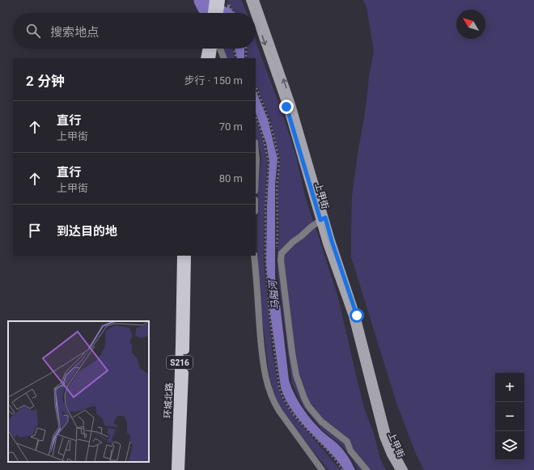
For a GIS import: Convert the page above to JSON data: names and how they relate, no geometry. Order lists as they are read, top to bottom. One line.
{"streets":{"main road":["S216","环城北路"],"street":["上甲街"]},"water":["马隘河"],"north":"top left","page":{"search":"搜索地点","heading":["2 分钟","步行 · 150 m"],"list":[["直行","上甲街","70 m"],["直行","上甲街","80 m"],"到达目的地"],"map_buttons":["+","−"]}}
